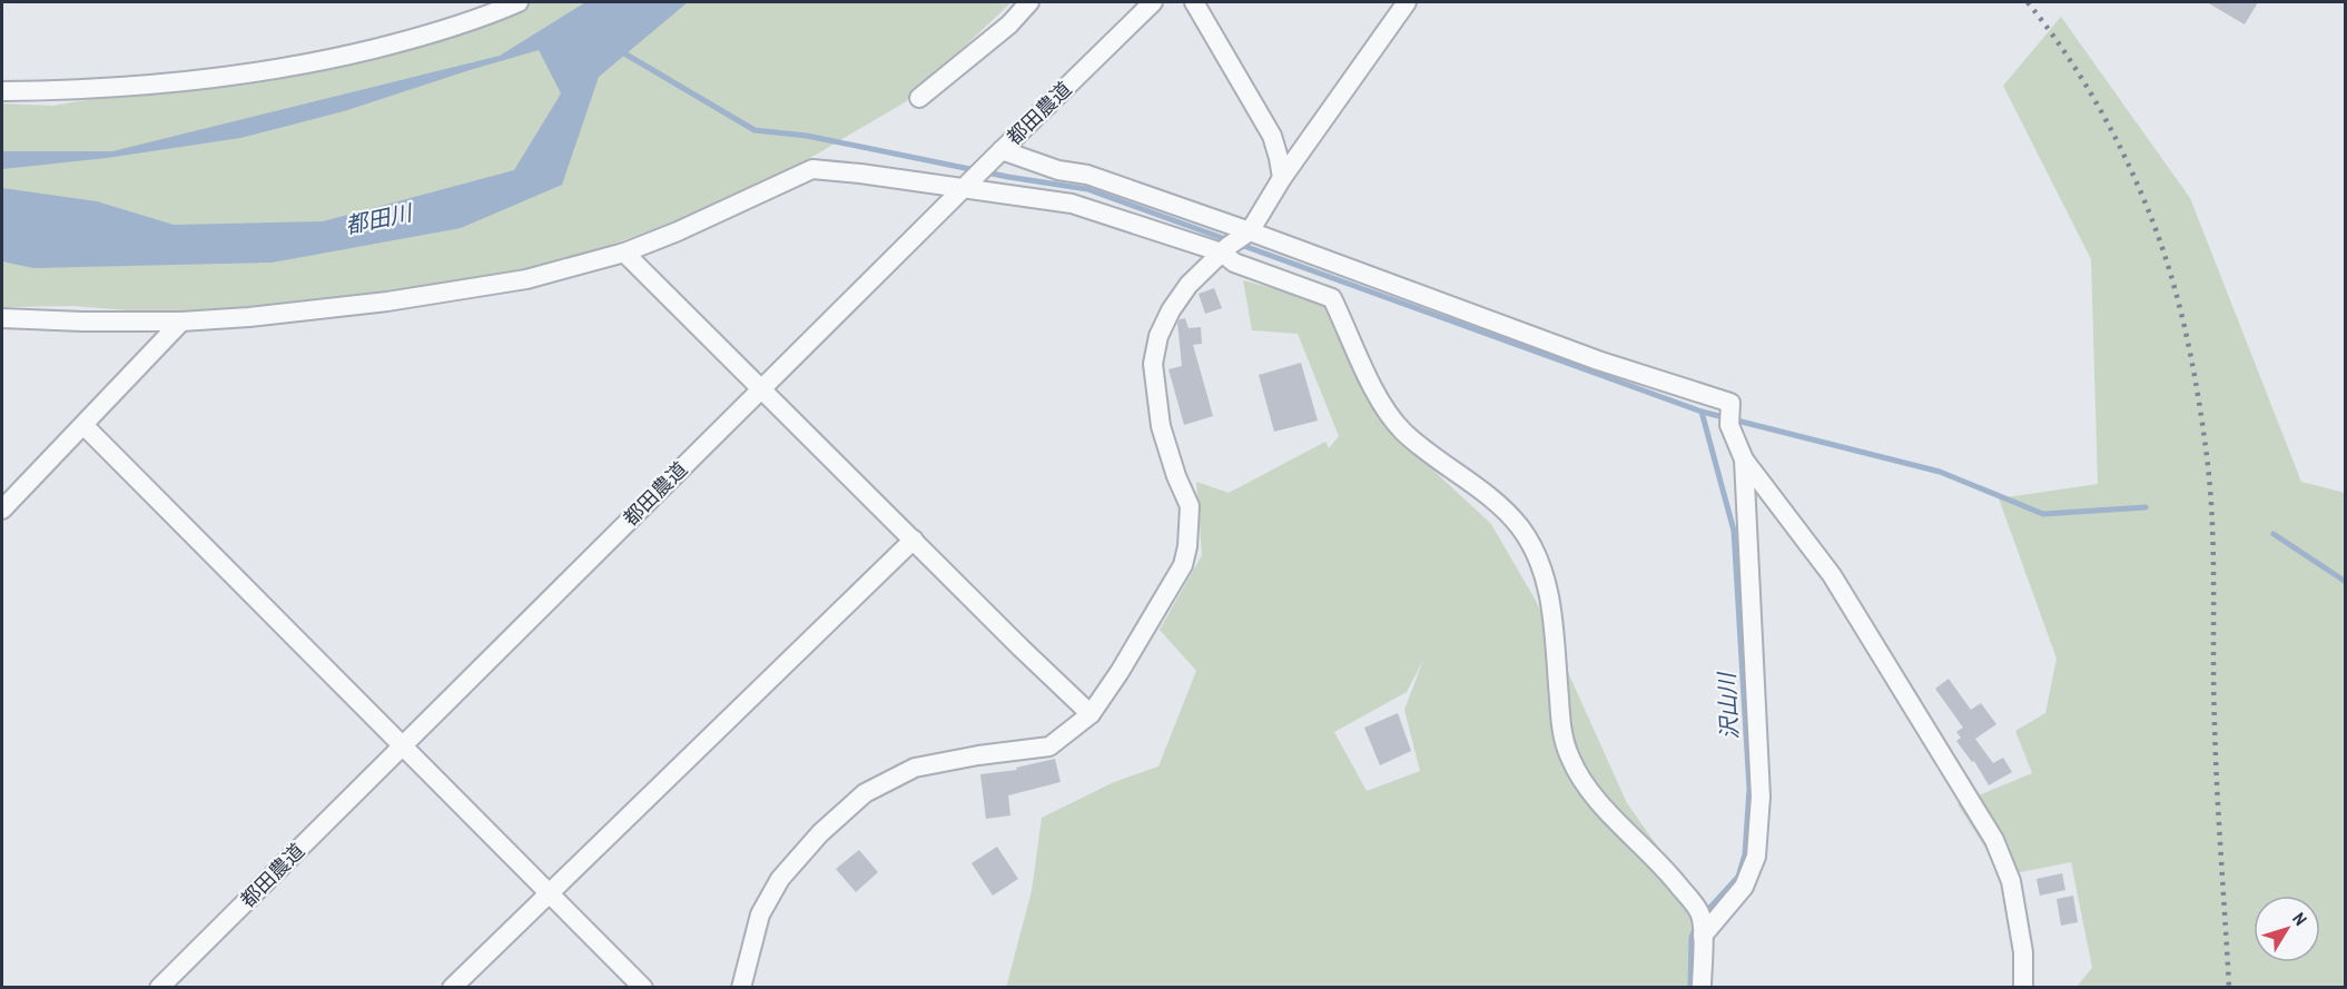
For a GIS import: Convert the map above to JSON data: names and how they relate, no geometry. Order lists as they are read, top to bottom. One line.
{"streets":{"street":["都田農道"]},"water":["都田川","沢山川"],"north":"top right"}
